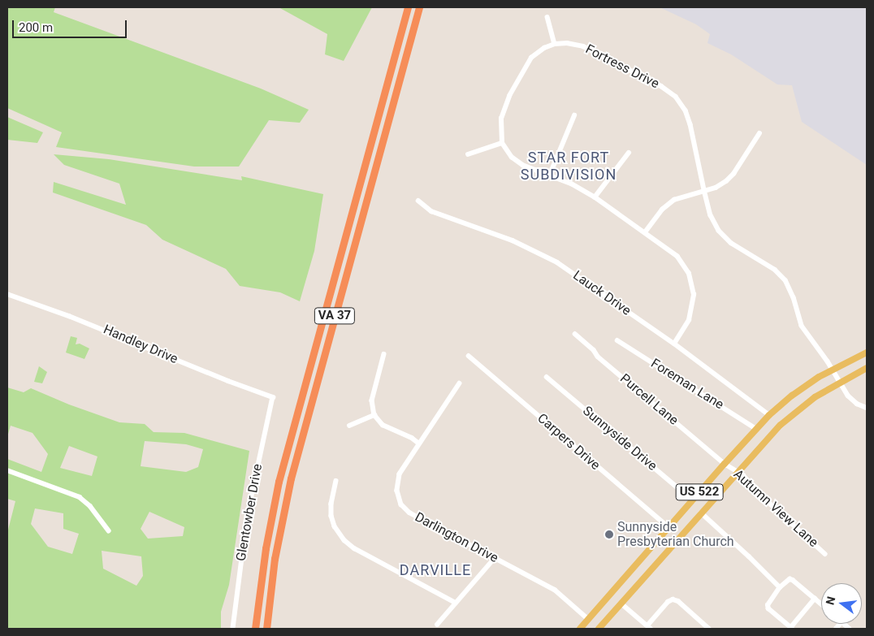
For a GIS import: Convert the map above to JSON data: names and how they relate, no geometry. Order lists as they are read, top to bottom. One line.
{"streets":{"highway":["VA 37"],"main road":["US 522"],"street":["Fortress Drive","Lauck Drive","Handley Drive","Foreman Lane","Purcell Lane","Sunnyside Drive","Carpers Drive","Autumn View Lane","Glentowber Drive","Darlington Drive"]},"crossings":[["Fortress Drive","US 522"],["Lauck Drive","US 522"],["Handley Drive","Glentowber Drive"],["Foreman Lane","US 522"],["Purcell Lane","US 522"],["Purcell Lane","Autumn View Lane"],["Sunnyside Drive","US 522"],["Carpers Drive","US 522"],["US 522","Autumn View Lane"],["US 522","Darlington Drive"]],"districts":["STAR FORT SUBDIVISION","DARVILLE"],"places":["Sunnyside Presbyterian Church"],"scale_bar":"200 m","north":"left"}
